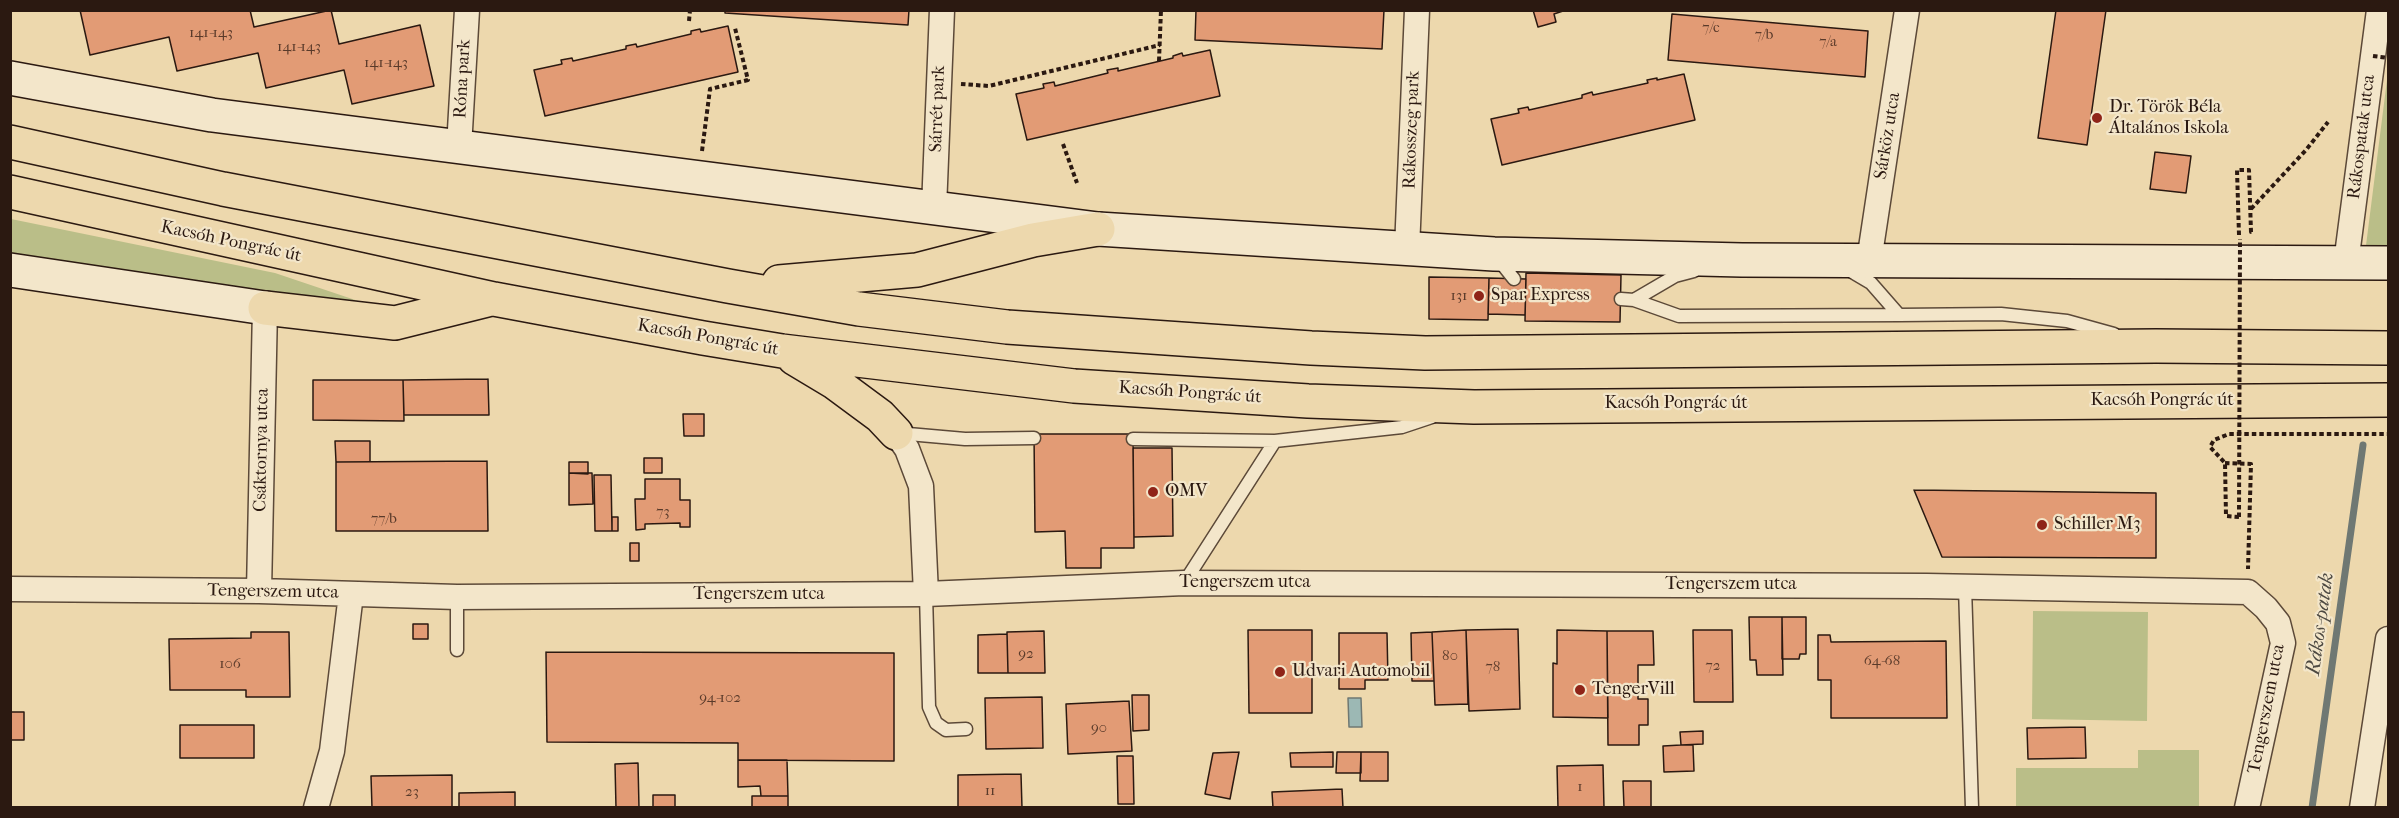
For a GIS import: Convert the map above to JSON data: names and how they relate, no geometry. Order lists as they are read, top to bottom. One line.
{"streets":{"main road":["Kacsóh Pongrác út"],"street":["Róna park","Sárrét park","Rákosszeg park","Sárköz utca","Rákospatak utca","Csáktornya utca","Tengerszem utca"]},"crossings":[["Csáktornya utca","Tengerszem utca"]],"water":["Rákos-patak"],"places":["Dr. Török Béla Általános Iskola","Spar Express","OMV","Schiller M3","Udvari Automobil","TengerVill"],"house_numbers":["7/c","141-143","7/b","7/a","141-143","141-143","131","73","77/b","92","80","64-68","106","72","78","94-102","90","1","11","23"]}
